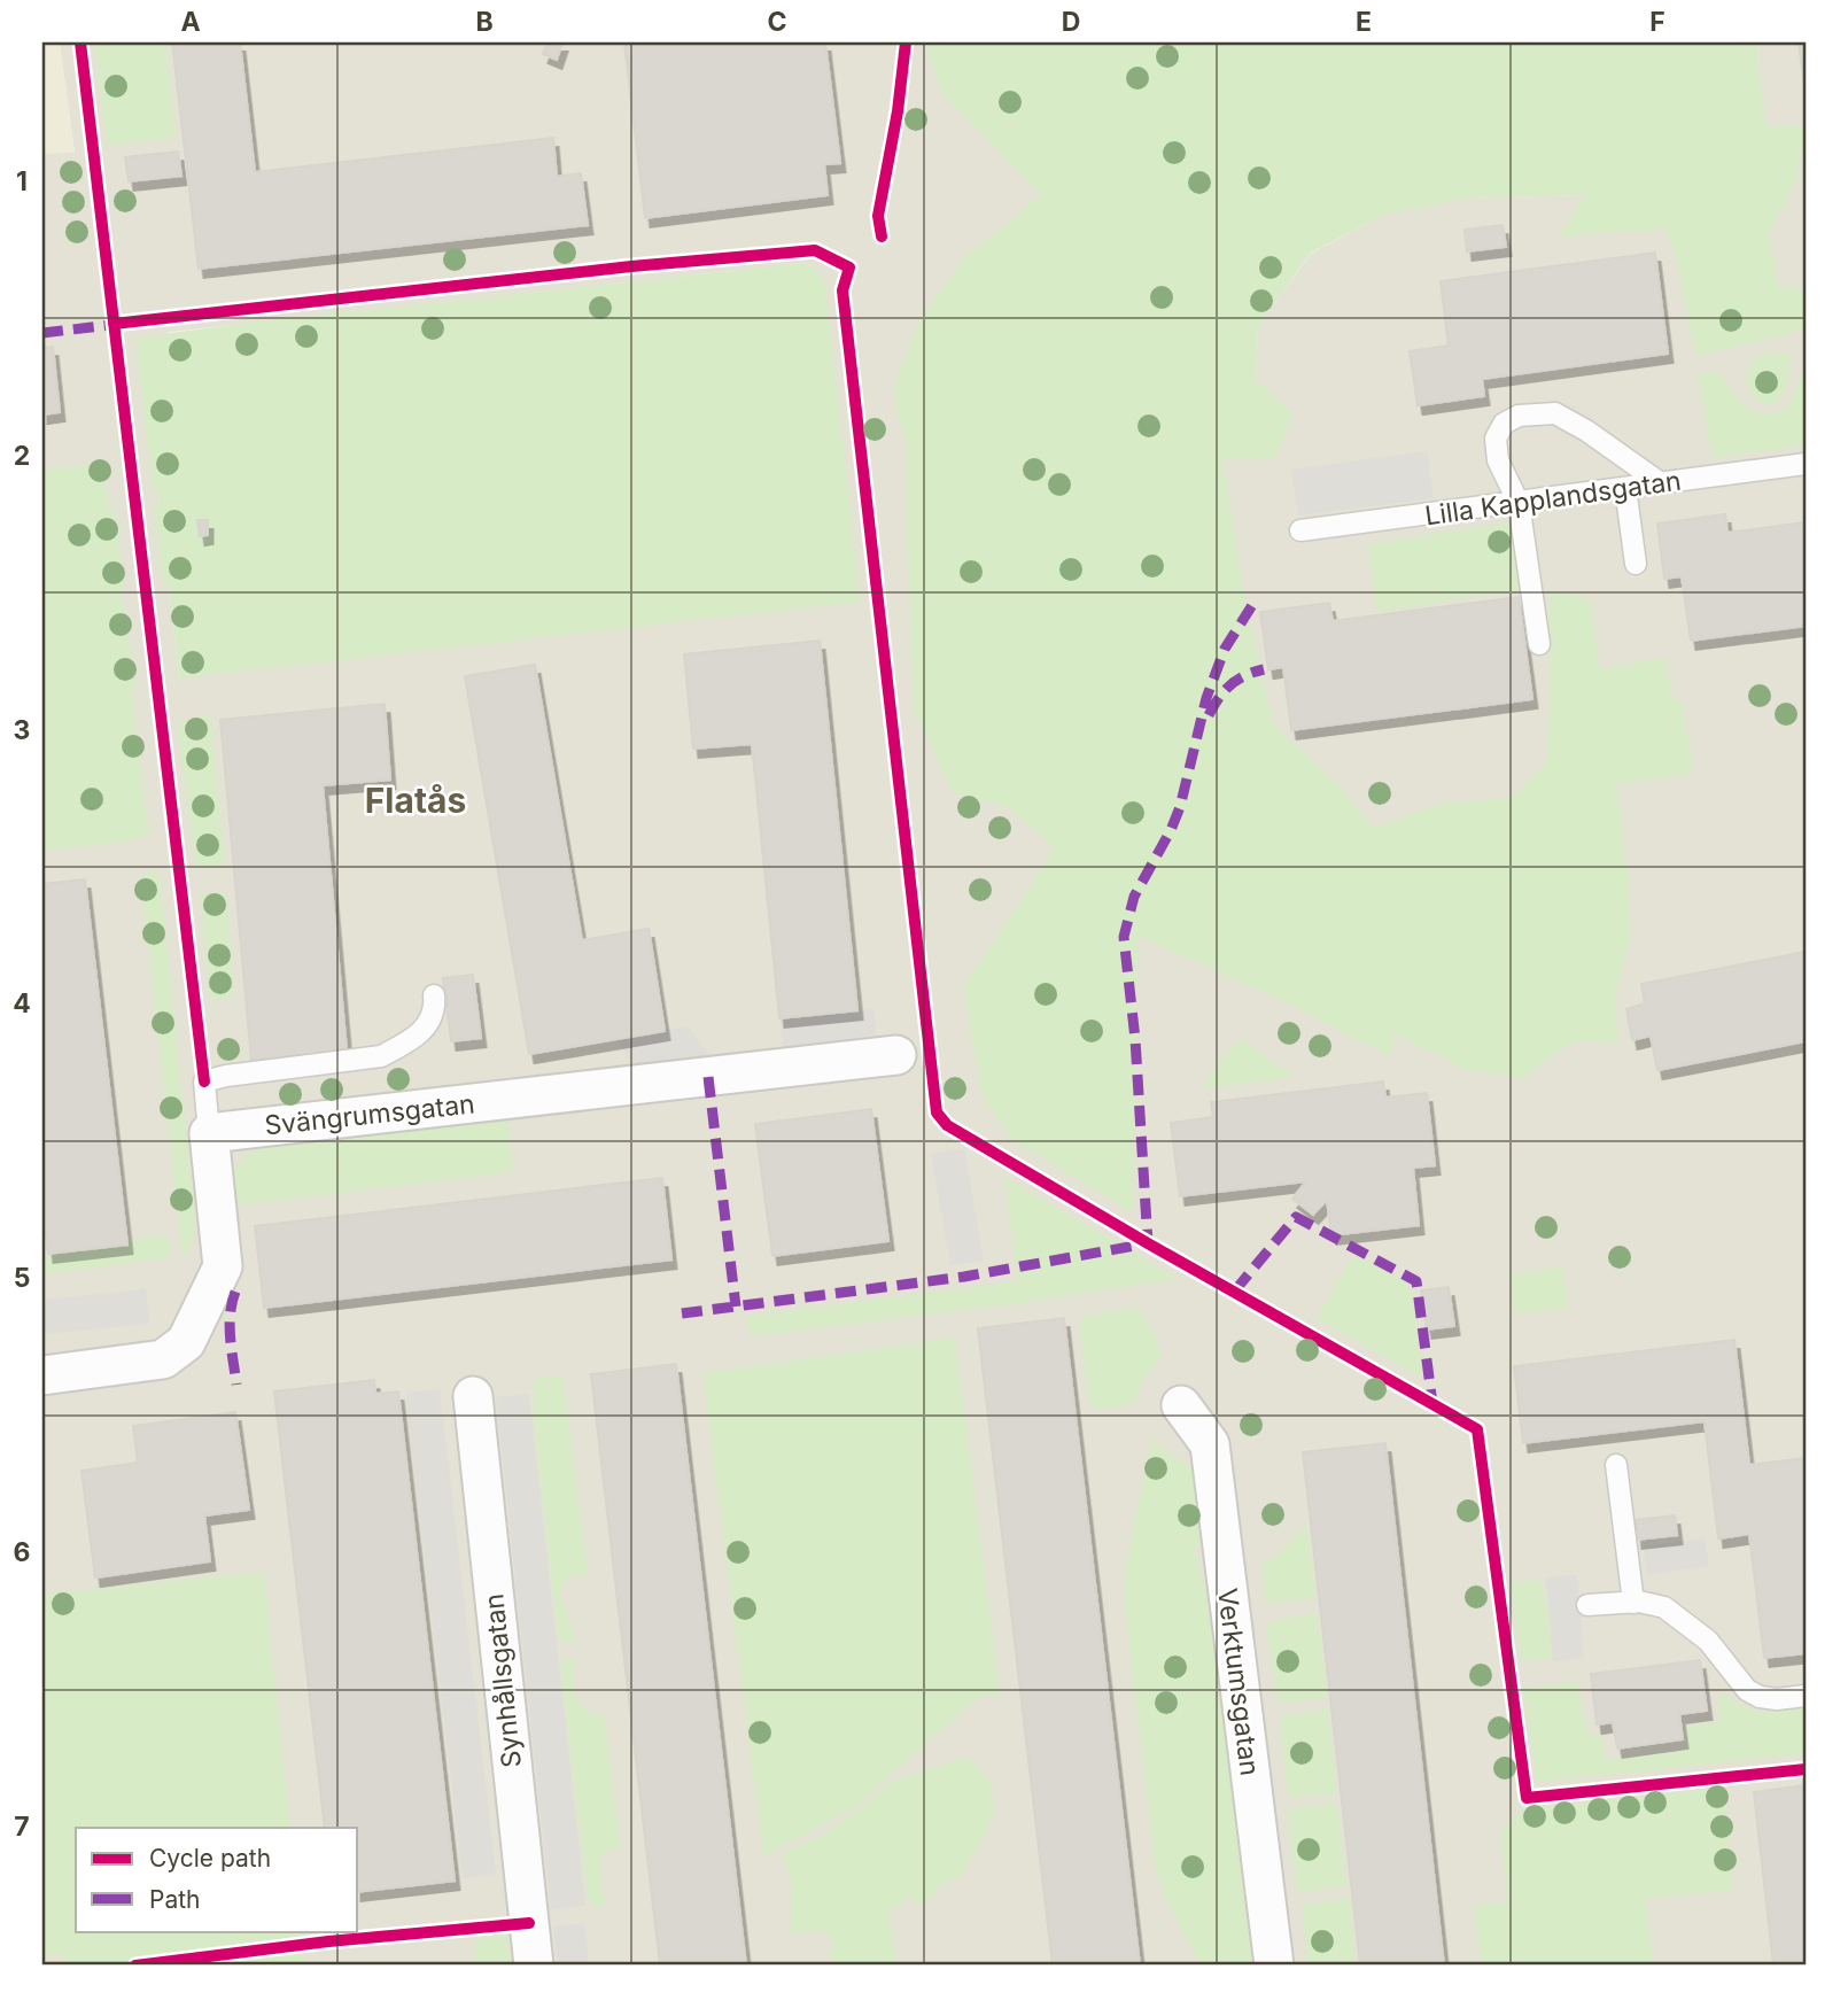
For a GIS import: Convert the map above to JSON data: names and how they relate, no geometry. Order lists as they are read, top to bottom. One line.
{"streets":{"street":["Svängrumsgatan","Synhållsgatan","Verktumsgatan"],"lane":["Lilla Kapplandsgatan"]},"districts":["Flatås"],"legend":["Cycle path","Path"],"grid":{"columns":["A","B","C","D","E","F"],"rows":["1","2","3","4","5","6","7"]}}
